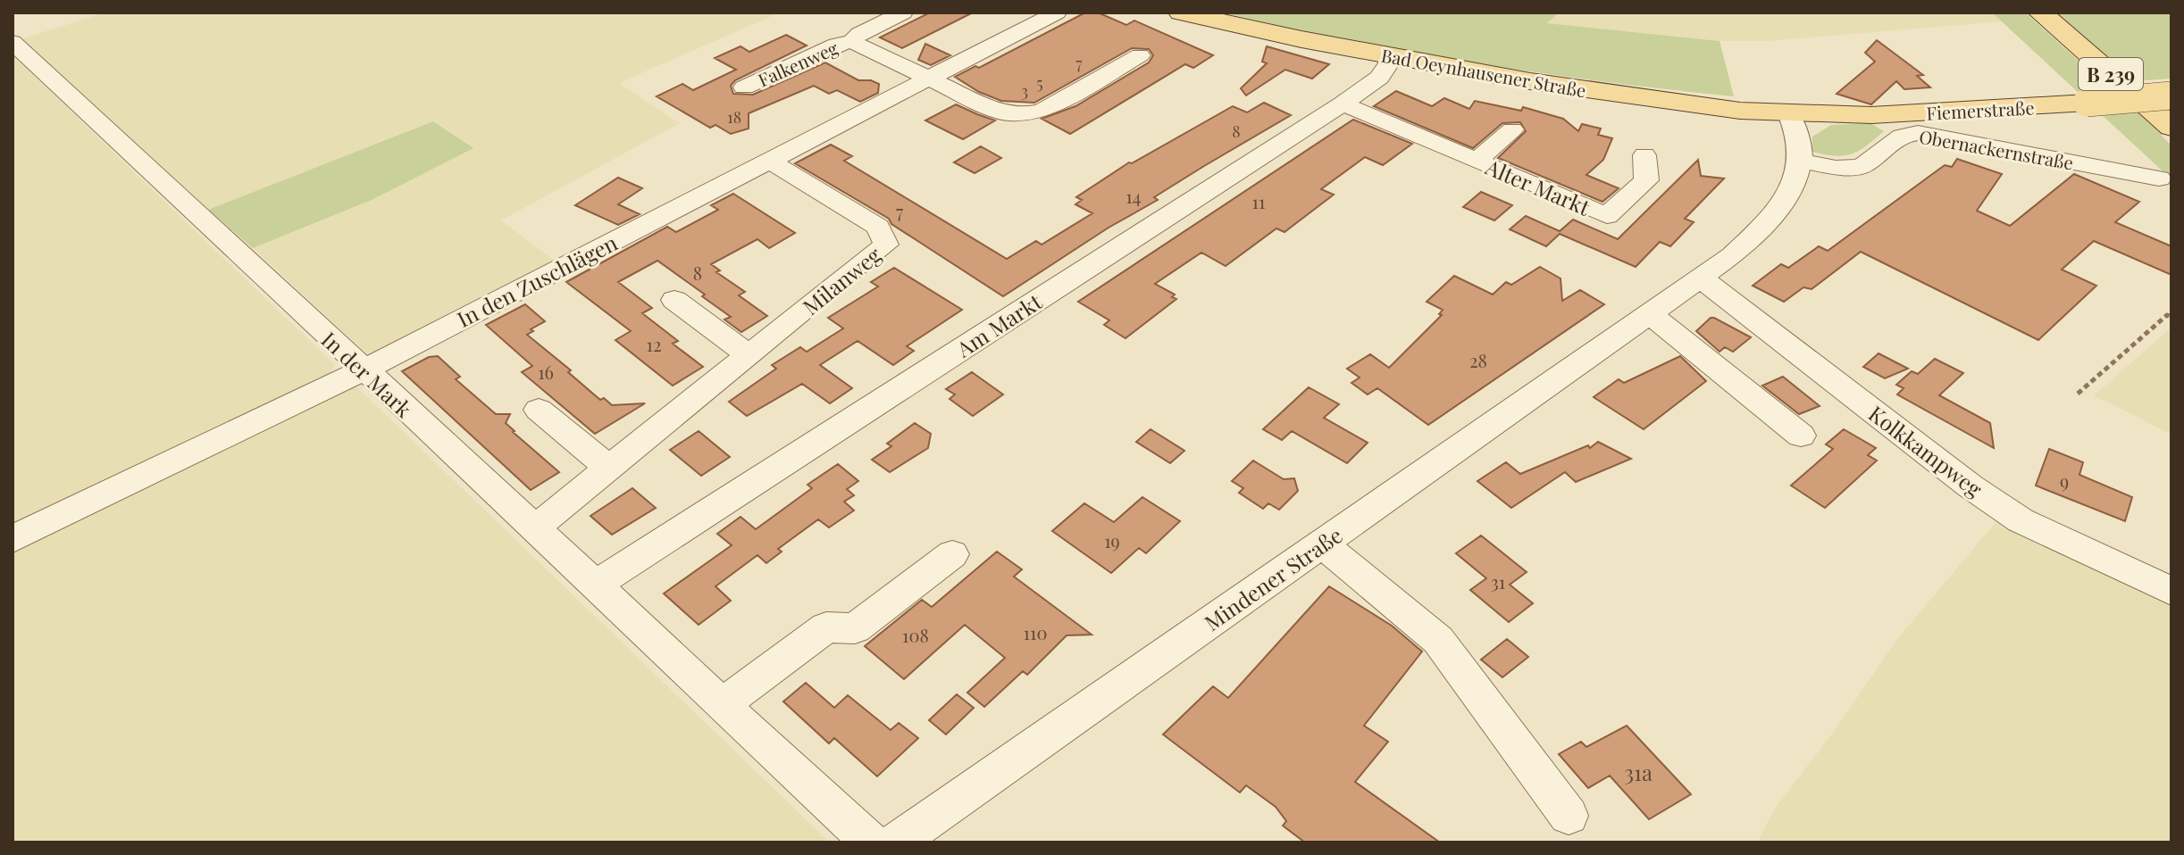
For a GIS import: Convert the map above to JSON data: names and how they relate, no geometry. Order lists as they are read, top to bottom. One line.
{"streets":{"main road":["Bad Oeynhausener Straße","B 239","Fiemerstraße"],"street":["Falkenweg","Obernackernstraße","Alter Markt","In den Zuschlägen","Milanweg","Am Markt","In der Mark","Kolkkampweg","Mindener Straße"]},"crossings":[["Falkenweg","In den Zuschlägen"],["Bad Oeynhausener Straße","Fiemerstraße"],["Bad Oeynhausener Straße","Am Markt"],["Obernackernstraße","Mindener Straße"],["Alter Markt","Am Markt"],["In den Zuschlägen","Milanweg"],["In den Zuschlägen","In der Mark"],["Milanweg","In der Mark"],["Am Markt","In der Mark"],["Kolkkampweg","Mindener Straße"]],"house_numbers":["7","5","3","18","8","14","11","7","8","12","28","16","9","19","31","110","108","31a"]}
